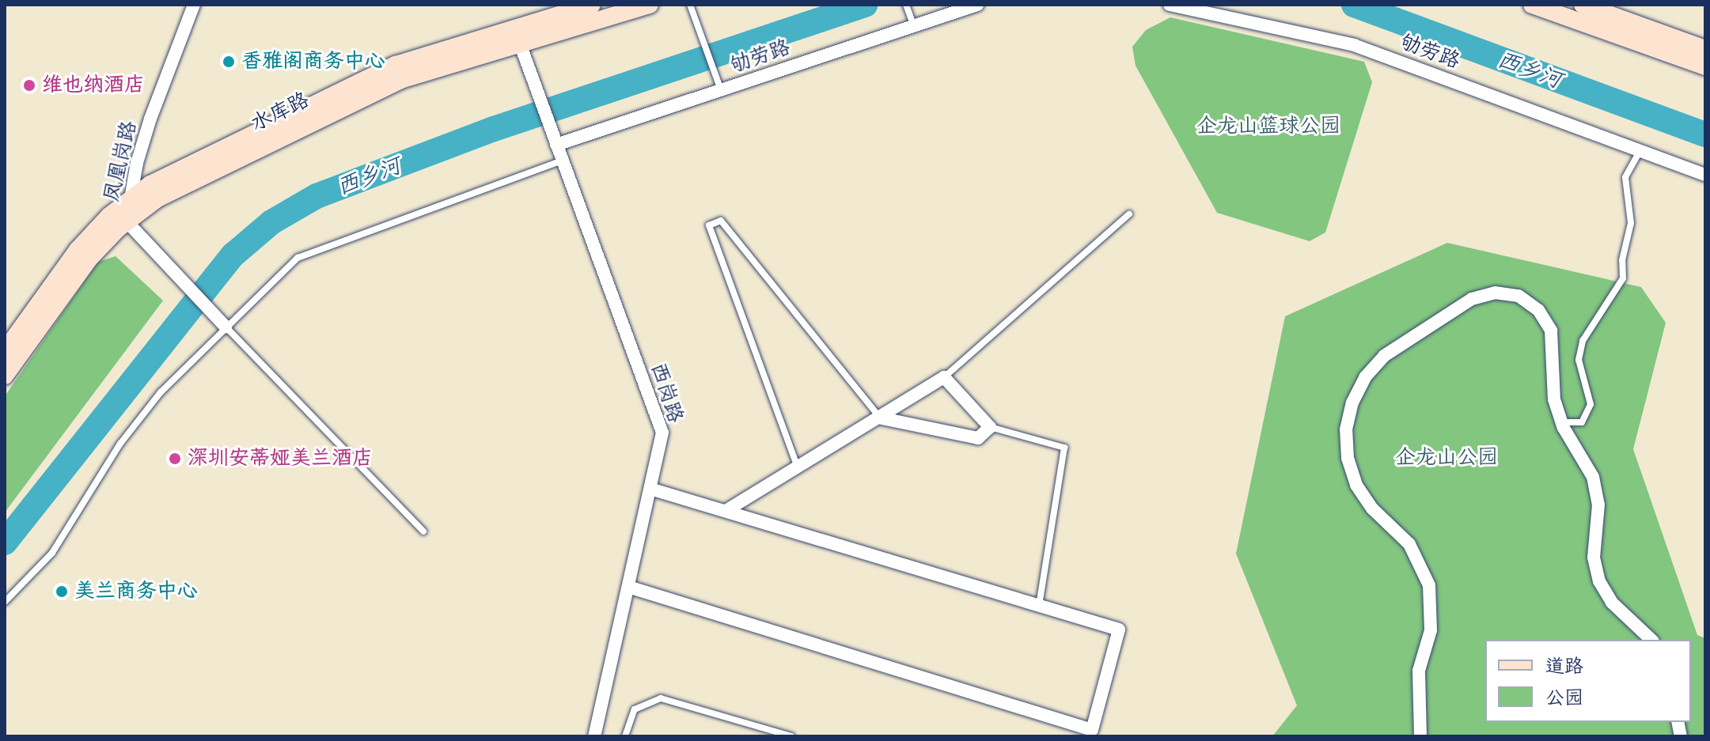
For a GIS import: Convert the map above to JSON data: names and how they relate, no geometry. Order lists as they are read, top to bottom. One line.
{"streets":{"main road":["水库路"],"street":["劬劳路","凤凰岗路","西岗路"]},"crossings":[["劬劳路","西岗路"],["水库路","凤凰岗路"],["水库路","西岗路"]],"water":["西乡河"],"parks":["企龙山篮球公园","企龙山公园"],"places":["香雅阁商务中心","维也纳酒店","深圳安蒂娅美兰酒店","美兰商务中心"],"legend":["道路","公园"]}
